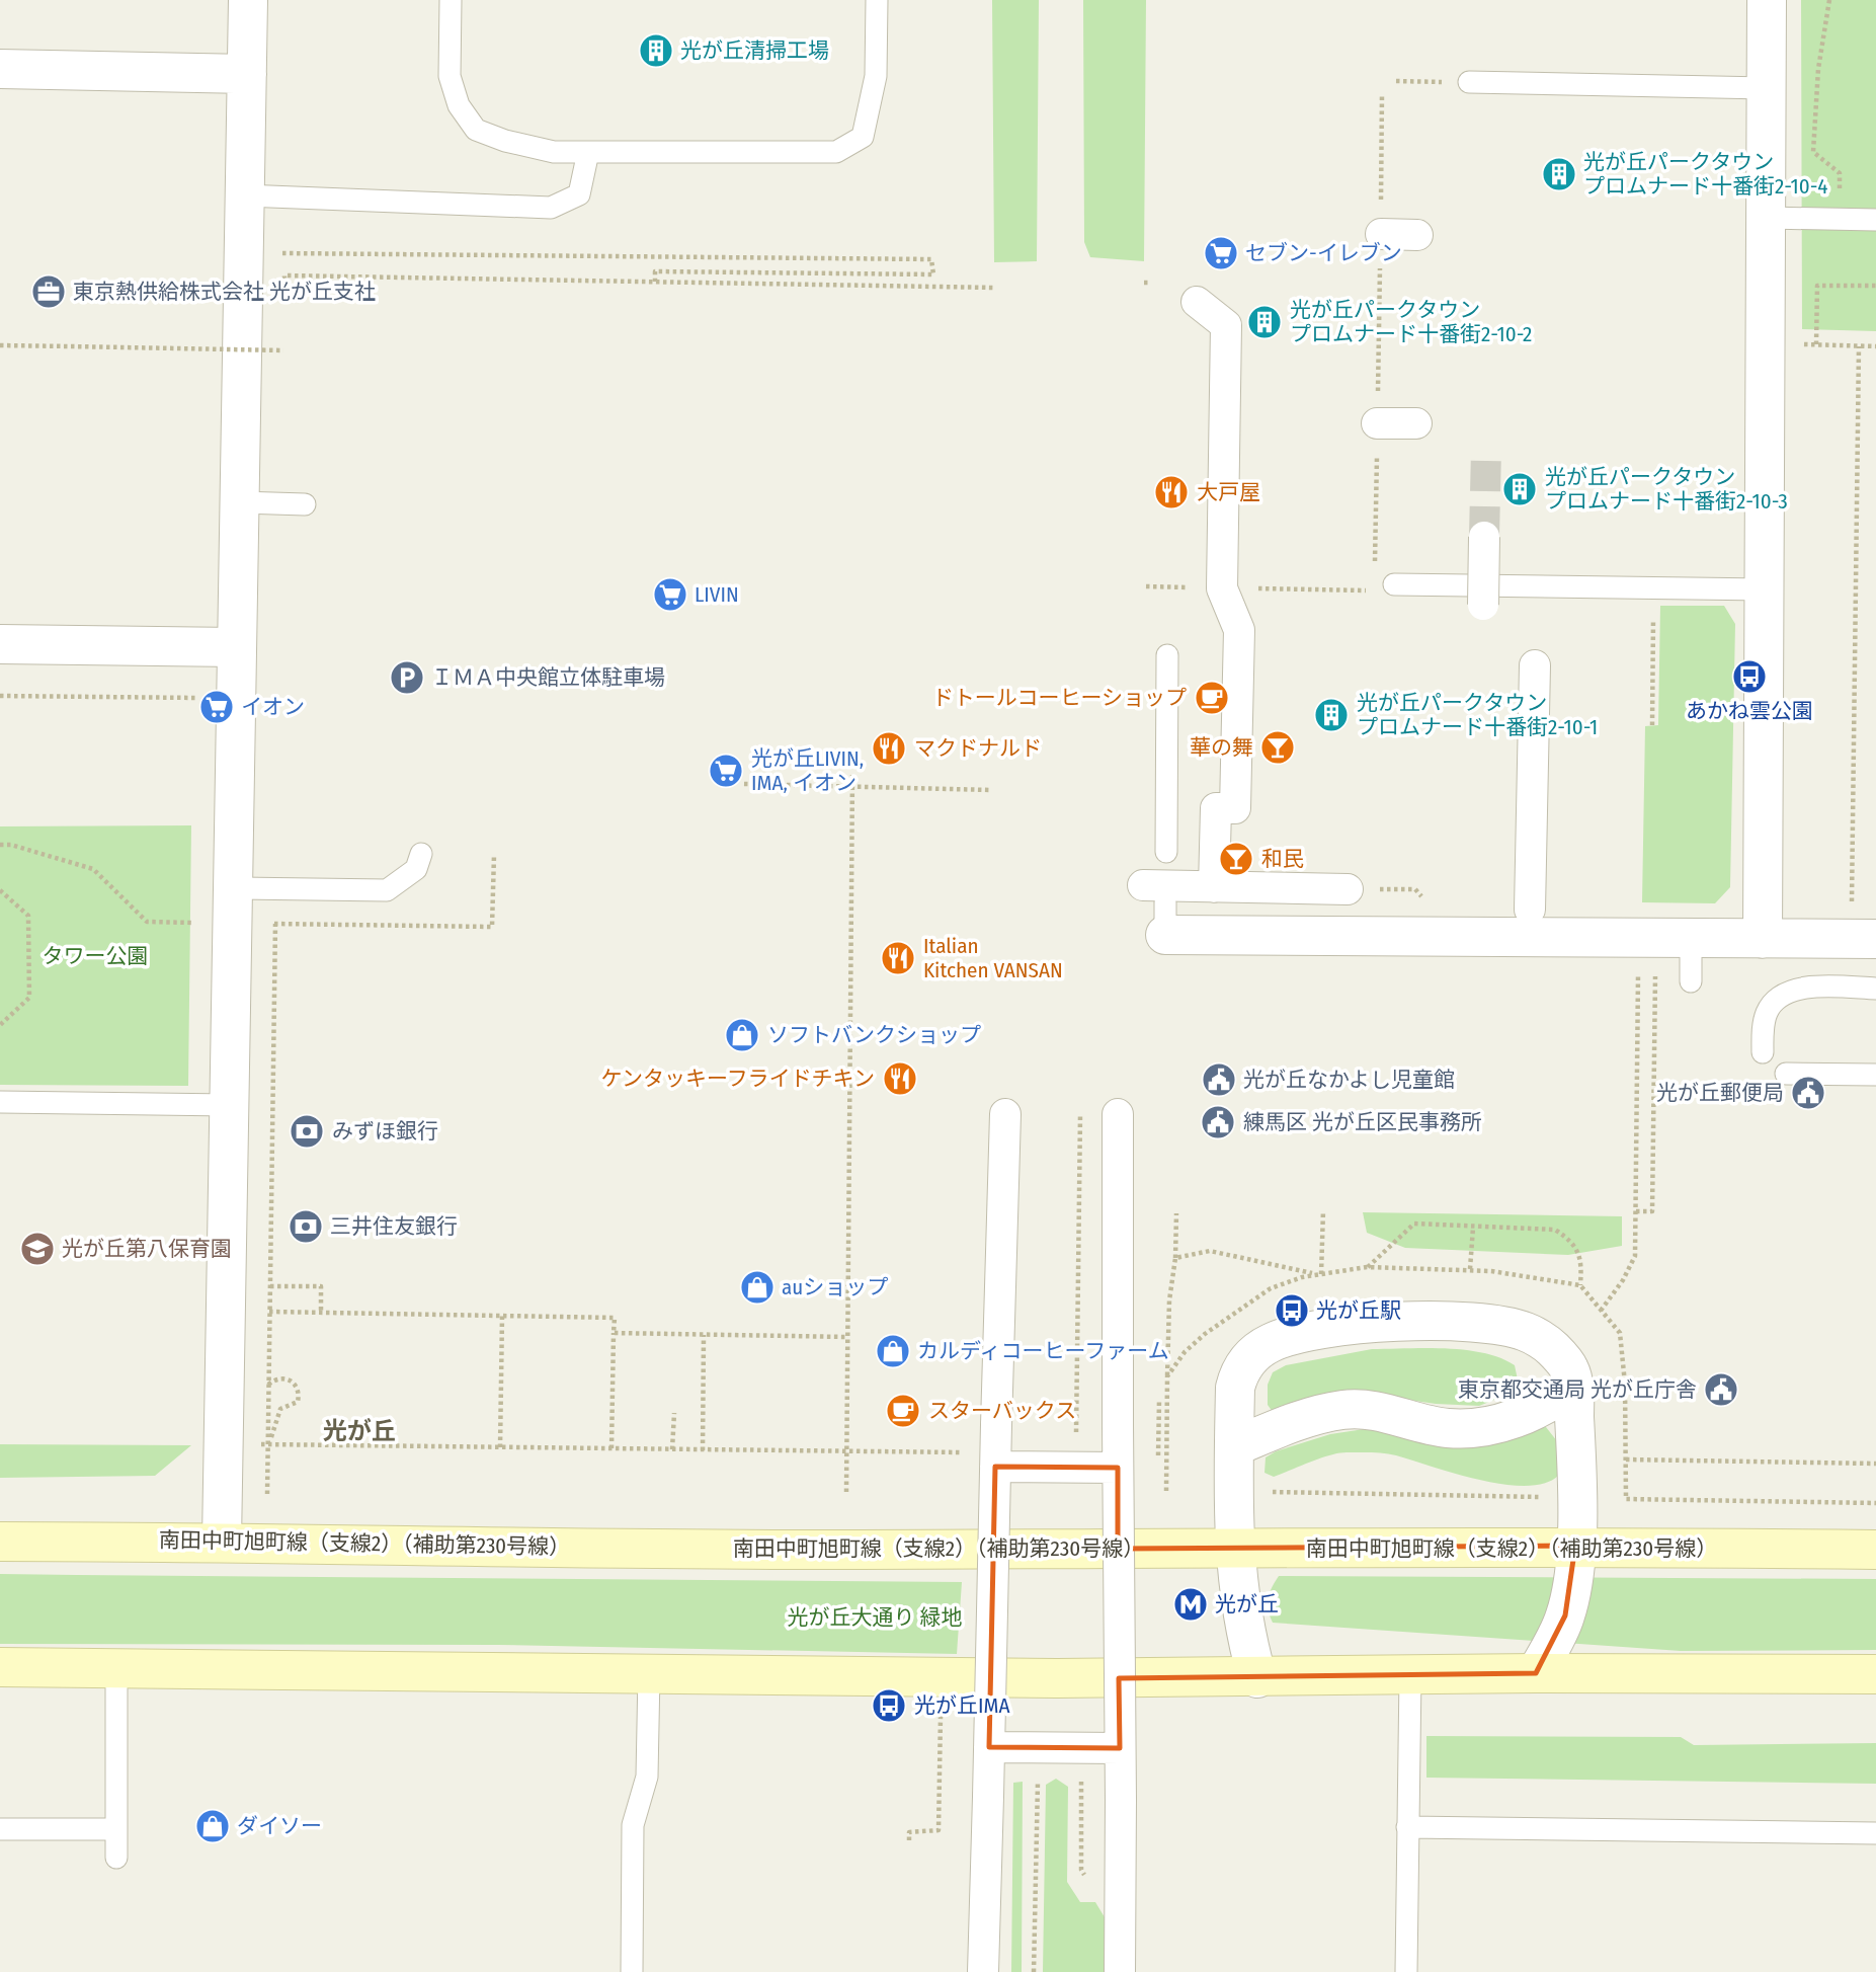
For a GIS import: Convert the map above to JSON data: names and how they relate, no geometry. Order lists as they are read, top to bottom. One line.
{"streets":{"main road":["南田中町旭町線（支線2）（補助第230号線）"]},"districts":["光が丘"],"parks":["タワー公園","光が丘大通り 緑地"],"places":{"building":["光が丘清掃工場","光が丘パークタウン プロムナード十番街2-10-4","光が丘パークタウン プロムナード十番街2-10-2","光が丘パークタウン プロムナード十番街2-10-3","光が丘パークタウン プロムナード十番街2-10-1"],"supermarket":["セブン-イレブン","LIVIN","イオン","光が丘LIVIN, IMA, イオン"],"office":["東京熱供給株式会社 光が丘支社"],"restaurant":["大戸屋","マクドナルド","Italian Kitchen VANSAN","ケンタッキーフライドチキン"],"bus stop":["あかね雲公園","光が丘駅","光が丘IMA"],"parking":["ＩＭＡ中央館立体駐車場"],"cafe":["ドトールコーヒーショップ","スターバックス"],"bar":["華の舞","和民"],"shop":["ソフトバンクショップ","auショップ","カルディコーヒーファーム","ダイソー"],"public building":["光が丘なかよし児童館","光が丘郵便局","練馬区 光が丘区民事務所","東京都交通局 光が丘庁舎"],"bank":["みずほ銀行","三井住友銀行"],"school or university":["光が丘第八保育園"],"metro station":["光が丘"]}}
